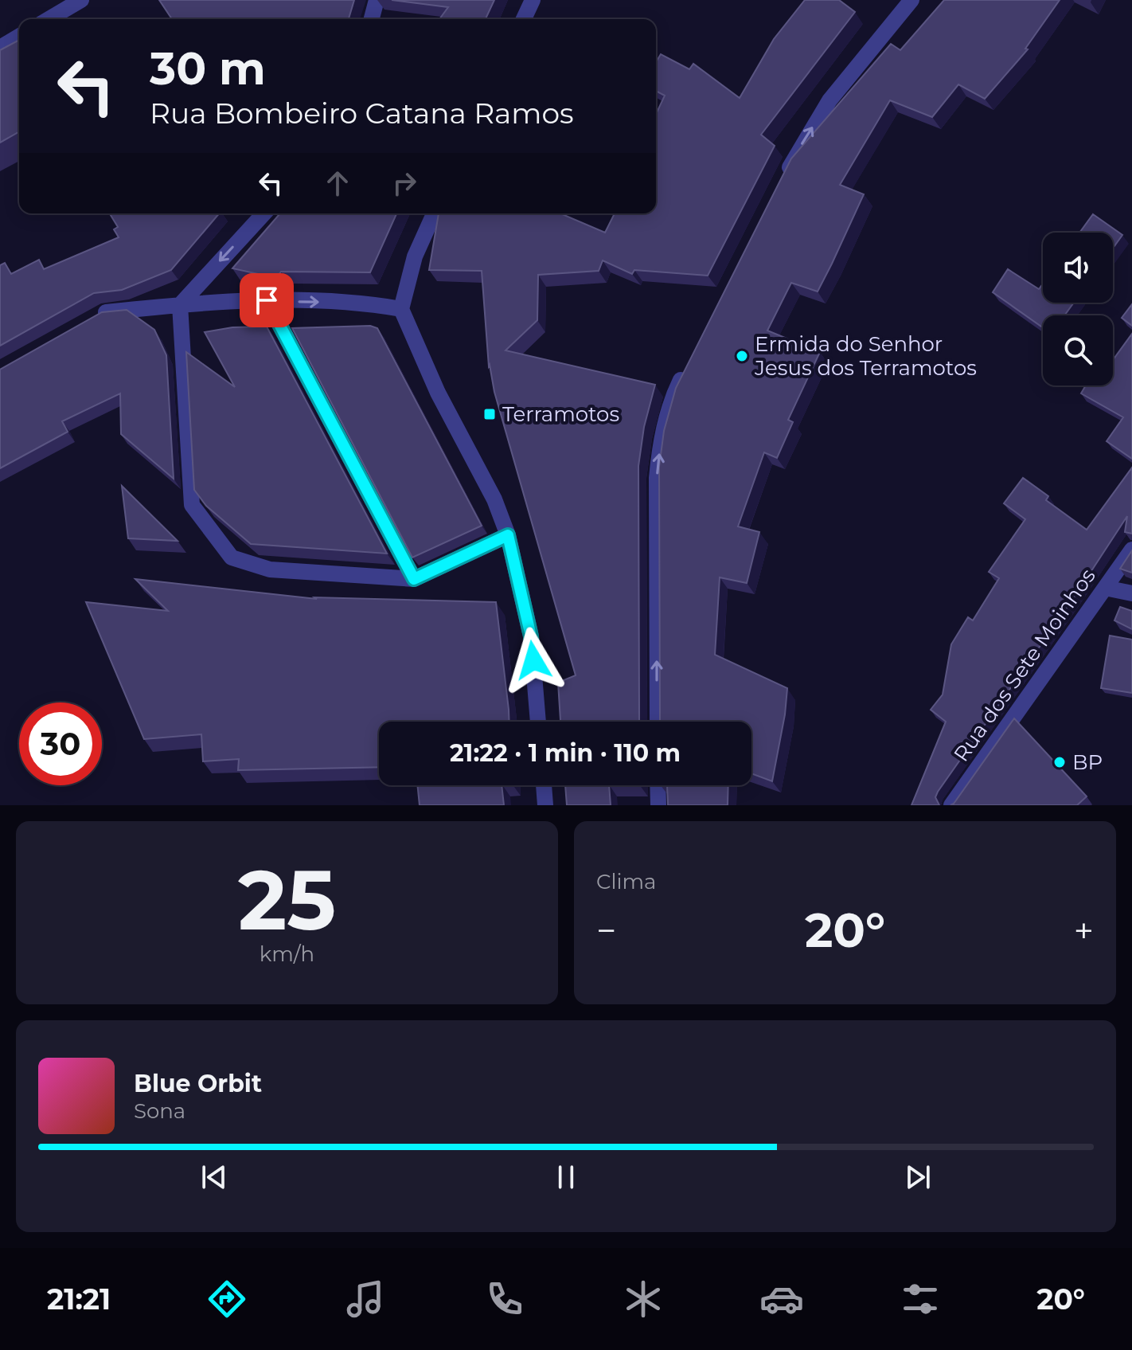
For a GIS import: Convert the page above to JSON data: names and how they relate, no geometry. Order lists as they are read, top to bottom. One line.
{"streets":{"street":["Rua dos Sete Moinhos"]},"places":{"other":["Ermida do Senhor Jesus dos Terramotos","BP"],"transit":["Terramotos"]},"page":{"turn":["30 m","Rua Bombeiro Catana Ramos"],"limit":"30","trip":"21:22 · 1 min · 110 m","tile":[["25","km/h"],"Clima"],"heat":["−","20°","+"],"song":["Blue Orbit","Sona"],"tabs":["21:21","20°"]}}
